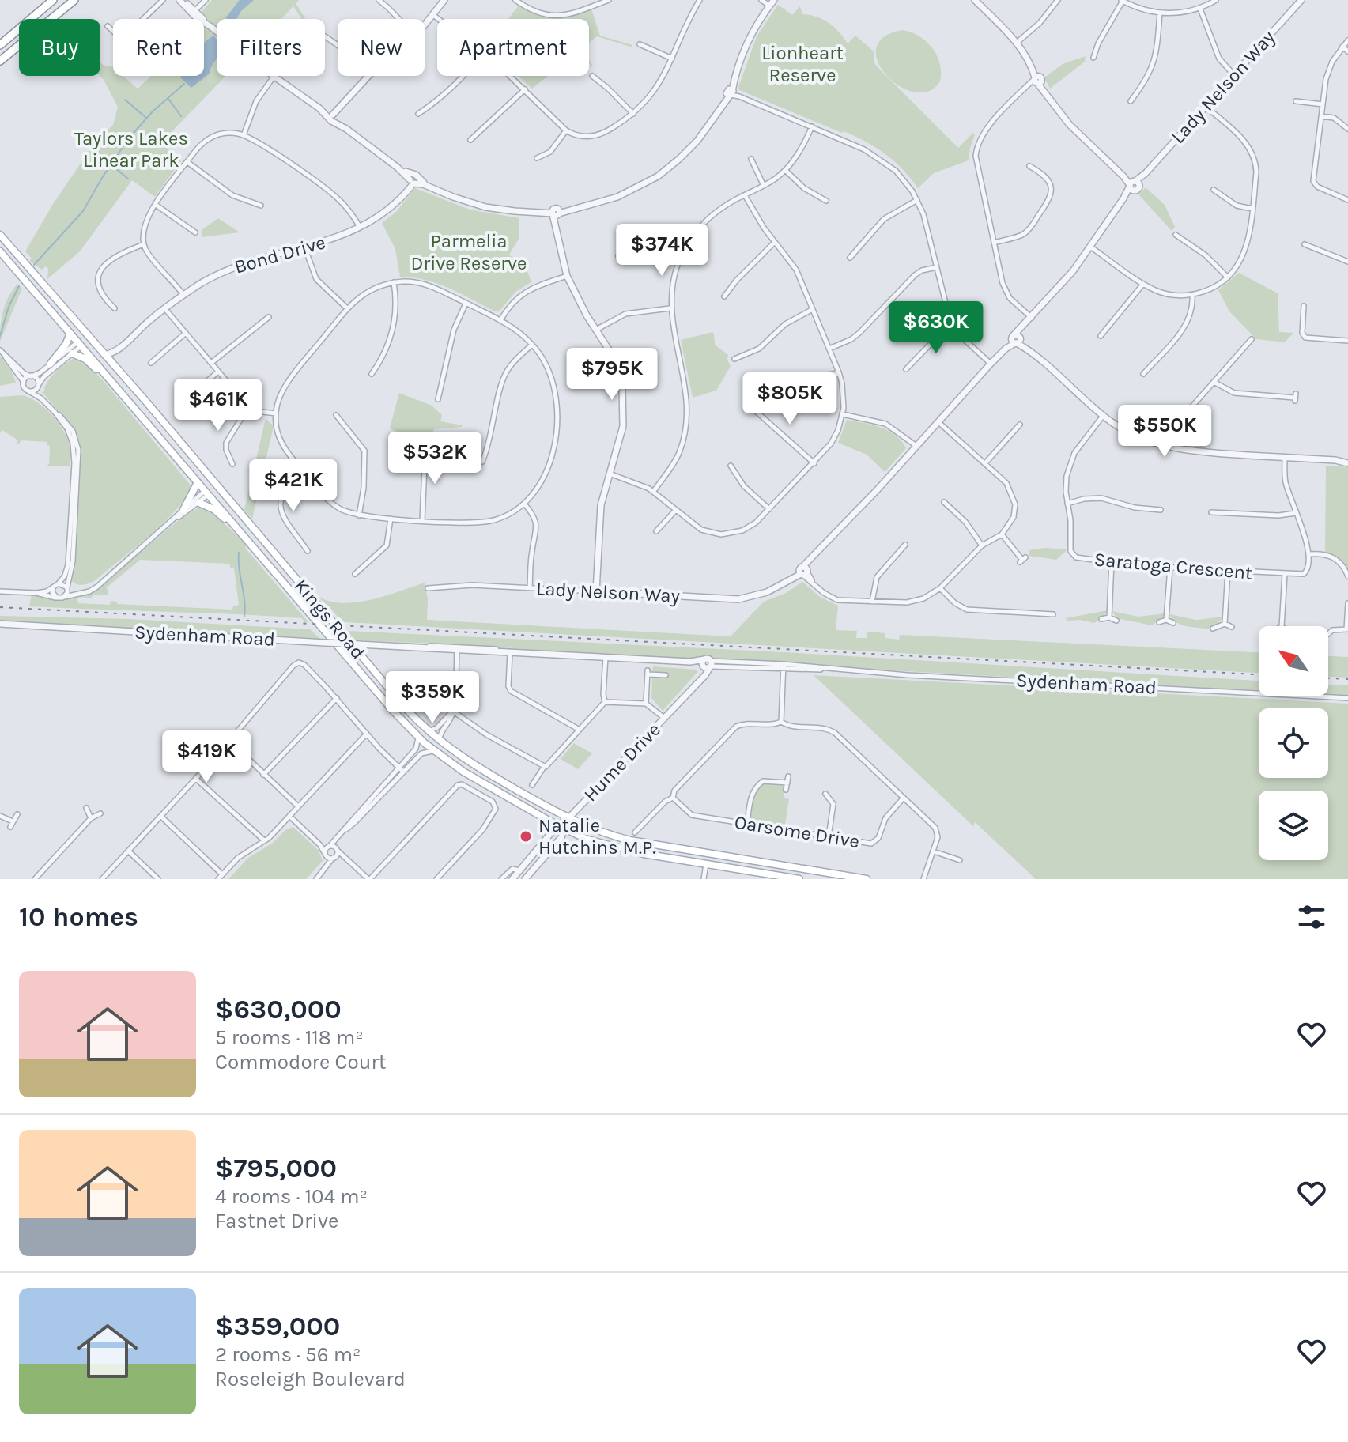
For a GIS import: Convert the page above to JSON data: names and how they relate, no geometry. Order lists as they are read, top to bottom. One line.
{"streets":{"main road":["Kings Road"],"street":["Lady Nelson Way","Bond Drive","Saratoga Crescent","Sydenham Road","Hume Drive","Oarsome Drive"]},"crossings":[["Kings Road","Hume Drive"],["Sydenham Road","Hume Drive"]],"parks":["Lionheart Reserve","Taylors Lakes Linear Park","Parmelia Drive Reserve"],"places":["Natalie Hutchins M.P."],"north":"top left","page":{"chip":["Buy","Rent","Filters","New","Apartment"],"price":["$374K","$630K","$795K","$805K","$461K","$550K","$532K","$421K","$359K","$419K"],"heading":"10 homes","list":[{"name":"$630,000","note":"5 rooms · 118 m² · Commodore Court"},{"name":"$795,000","note":"4 rooms · 104 m² · Fastnet Drive"},{"name":"$359,000","note":"2 rooms · 56 m² · Roseleigh Boulevard"}]}}
